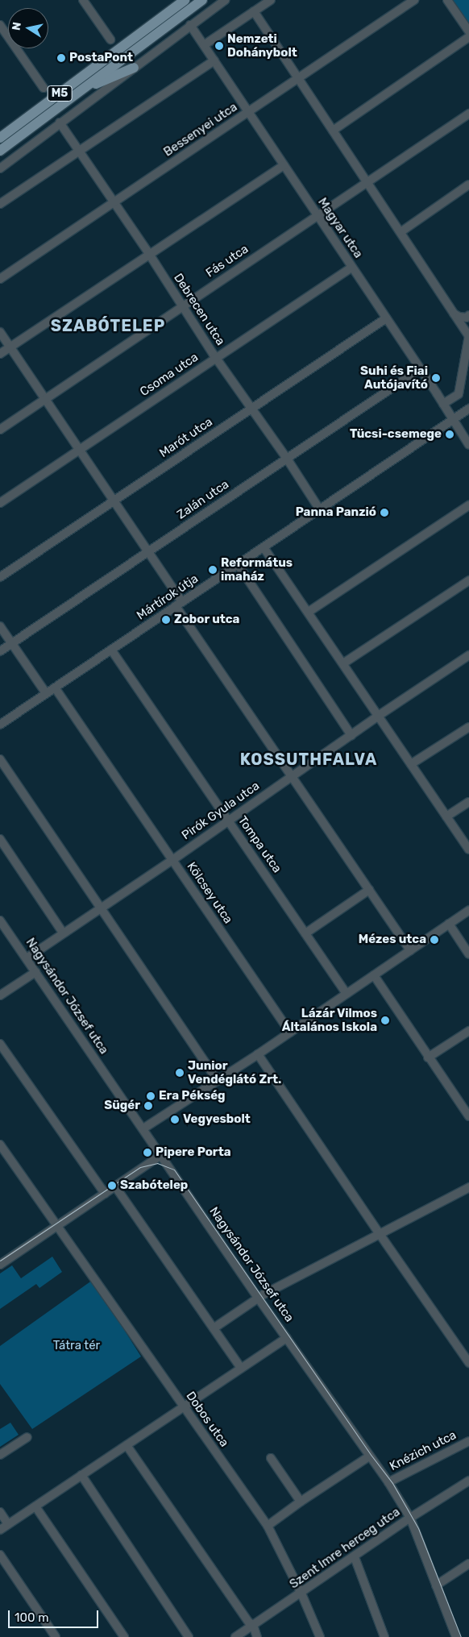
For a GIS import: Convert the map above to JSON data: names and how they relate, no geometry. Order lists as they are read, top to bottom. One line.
{"streets":{"main road":["M5"],"street":["Bessenyei utca","Magyar utca","Fás utca","Debrecen utca","Csoma utca","Marót utca","Zalán utca","Mártírok útja","Pirók Gyula utca","Tompa utca","Kölcsey utca","Nagysándor József utca","Dobos utca","Knézich utca","Szent Imre herceg utca"]},"crossings":[["Bessenyei utca","Magyar utca"],["Bessenyei utca","Debrecen utca"],["Magyar utca","Fás utca"],["Magyar utca","Csoma utca"],["Magyar utca","Marót utca"],["Magyar utca","Zalán utca"],["Magyar utca","Mártírok útja"],["Fás utca","Debrecen utca"],["Debrecen utca","Csoma utca"],["Debrecen utca","Marót utca"],["Debrecen utca","Zalán utca"],["Debrecen utca","Mártírok útja"],["Mártírok útja","Tompa utca"],["Mártírok útja","Kölcsey utca"],["Pirók Gyula utca","Tompa utca"],["Pirók Gyula utca","Kölcsey utca"],["Pirók Gyula utca","Nagysándor József utca"],["Nagysándor József utca","Knézich utca"],["Nagysándor József utca","Szent Imre herceg utca"],["Dobos utca","Szent Imre herceg utca"]],"districts":["SZABÓTELEP","KOSSUTHFALVA"],"parks":["Tátra tér"],"places":["Nemzeti Dohánybolt","PostaPont","Suhi és Fiai Autójavító","Tücsi-csemege","Panna Panzió","Református imaház","Zobor utca","Mézes utca","Lázár Vilmos Általános Iskola","Junior Vendéglátó Zrt.","Era Pékség","Sügér","Vegyesbolt","Pipere Porta","Szabótelep"],"scale_bar":"100 m","north":"left"}
